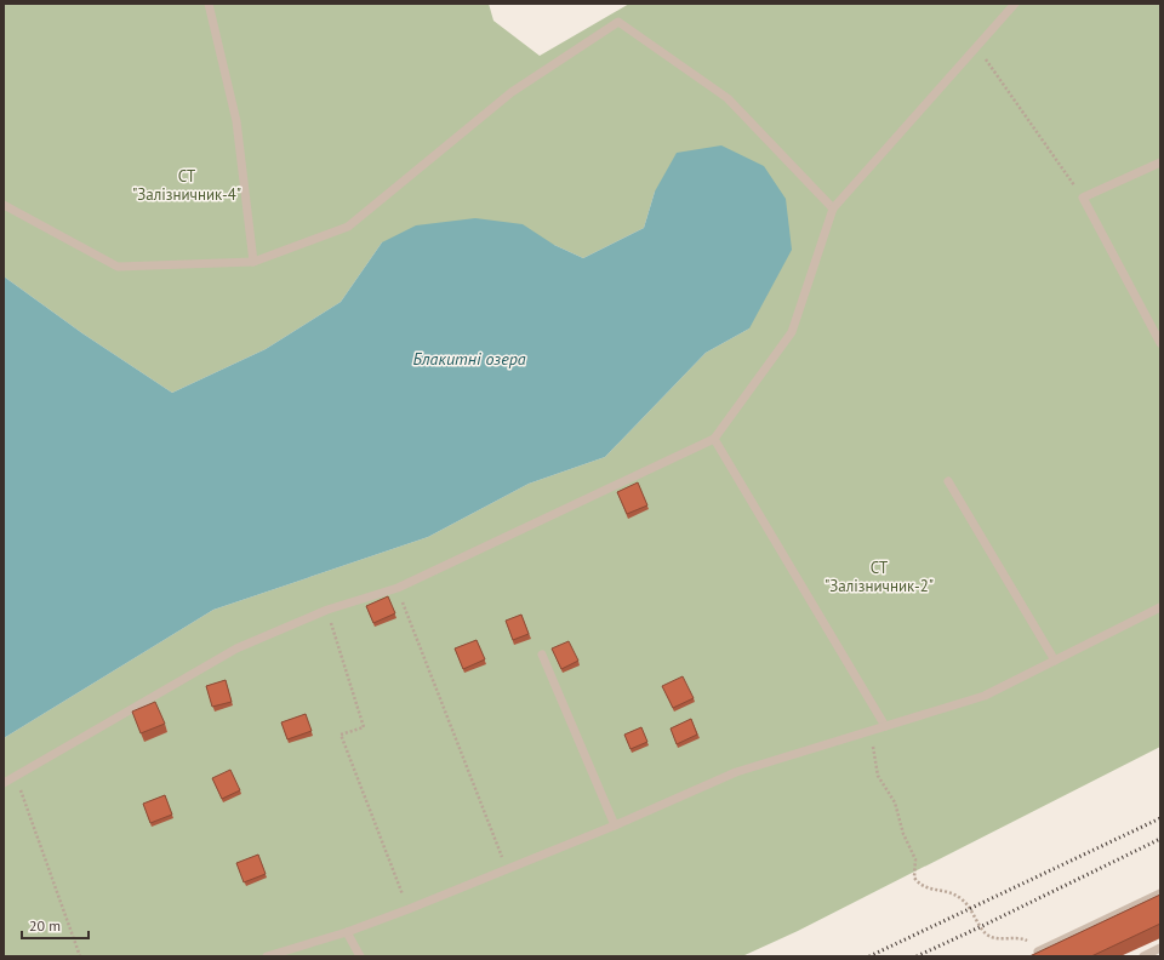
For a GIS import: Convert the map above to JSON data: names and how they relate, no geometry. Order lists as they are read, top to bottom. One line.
{"water":["Блакитні озера"],"parks":["СТ \"Залізничник-4\"","СТ \"Залізничник-2\""],"scale_bar":"20 m"}
